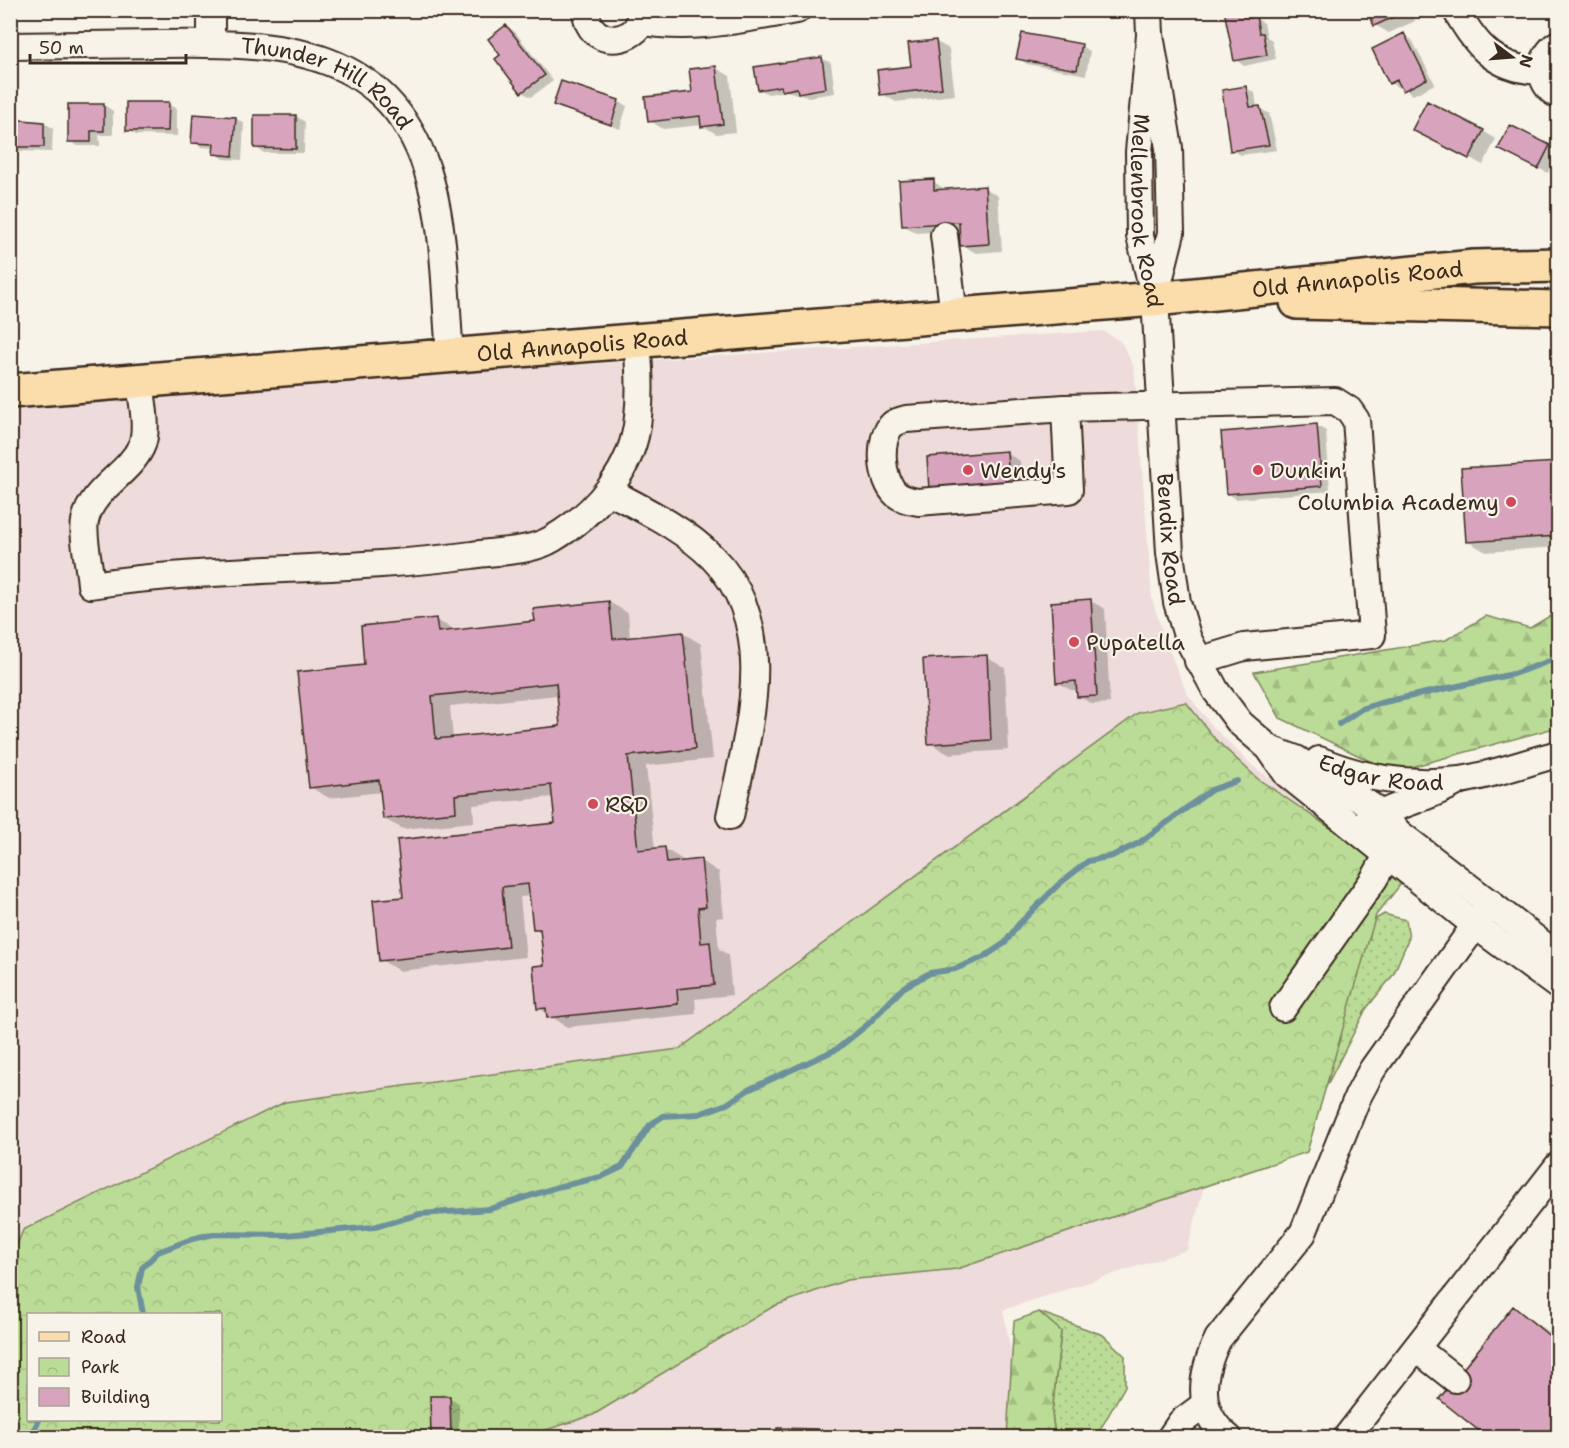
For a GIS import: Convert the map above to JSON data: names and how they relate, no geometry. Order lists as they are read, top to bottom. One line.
{"streets":{"main road":["Old Annapolis Road"],"street":["Thunder Hill Road","Mellenbrook Road","Bendix Road","Edgar Road"]},"crossings":[["Thunder Hill Road","Old Annapolis Road"],["Mellenbrook Road","Old Annapolis Road"],["Mellenbrook Road","Bendix Road"],["Old Annapolis Road","Bendix Road"],["Bendix Road","Edgar Road"]],"places":["Wendy's","Dunkin'","Columbia Academy","Pupatella","R&D"],"legend":["Road","Park","Building"],"scale_bar":"50 m","north":"right"}
